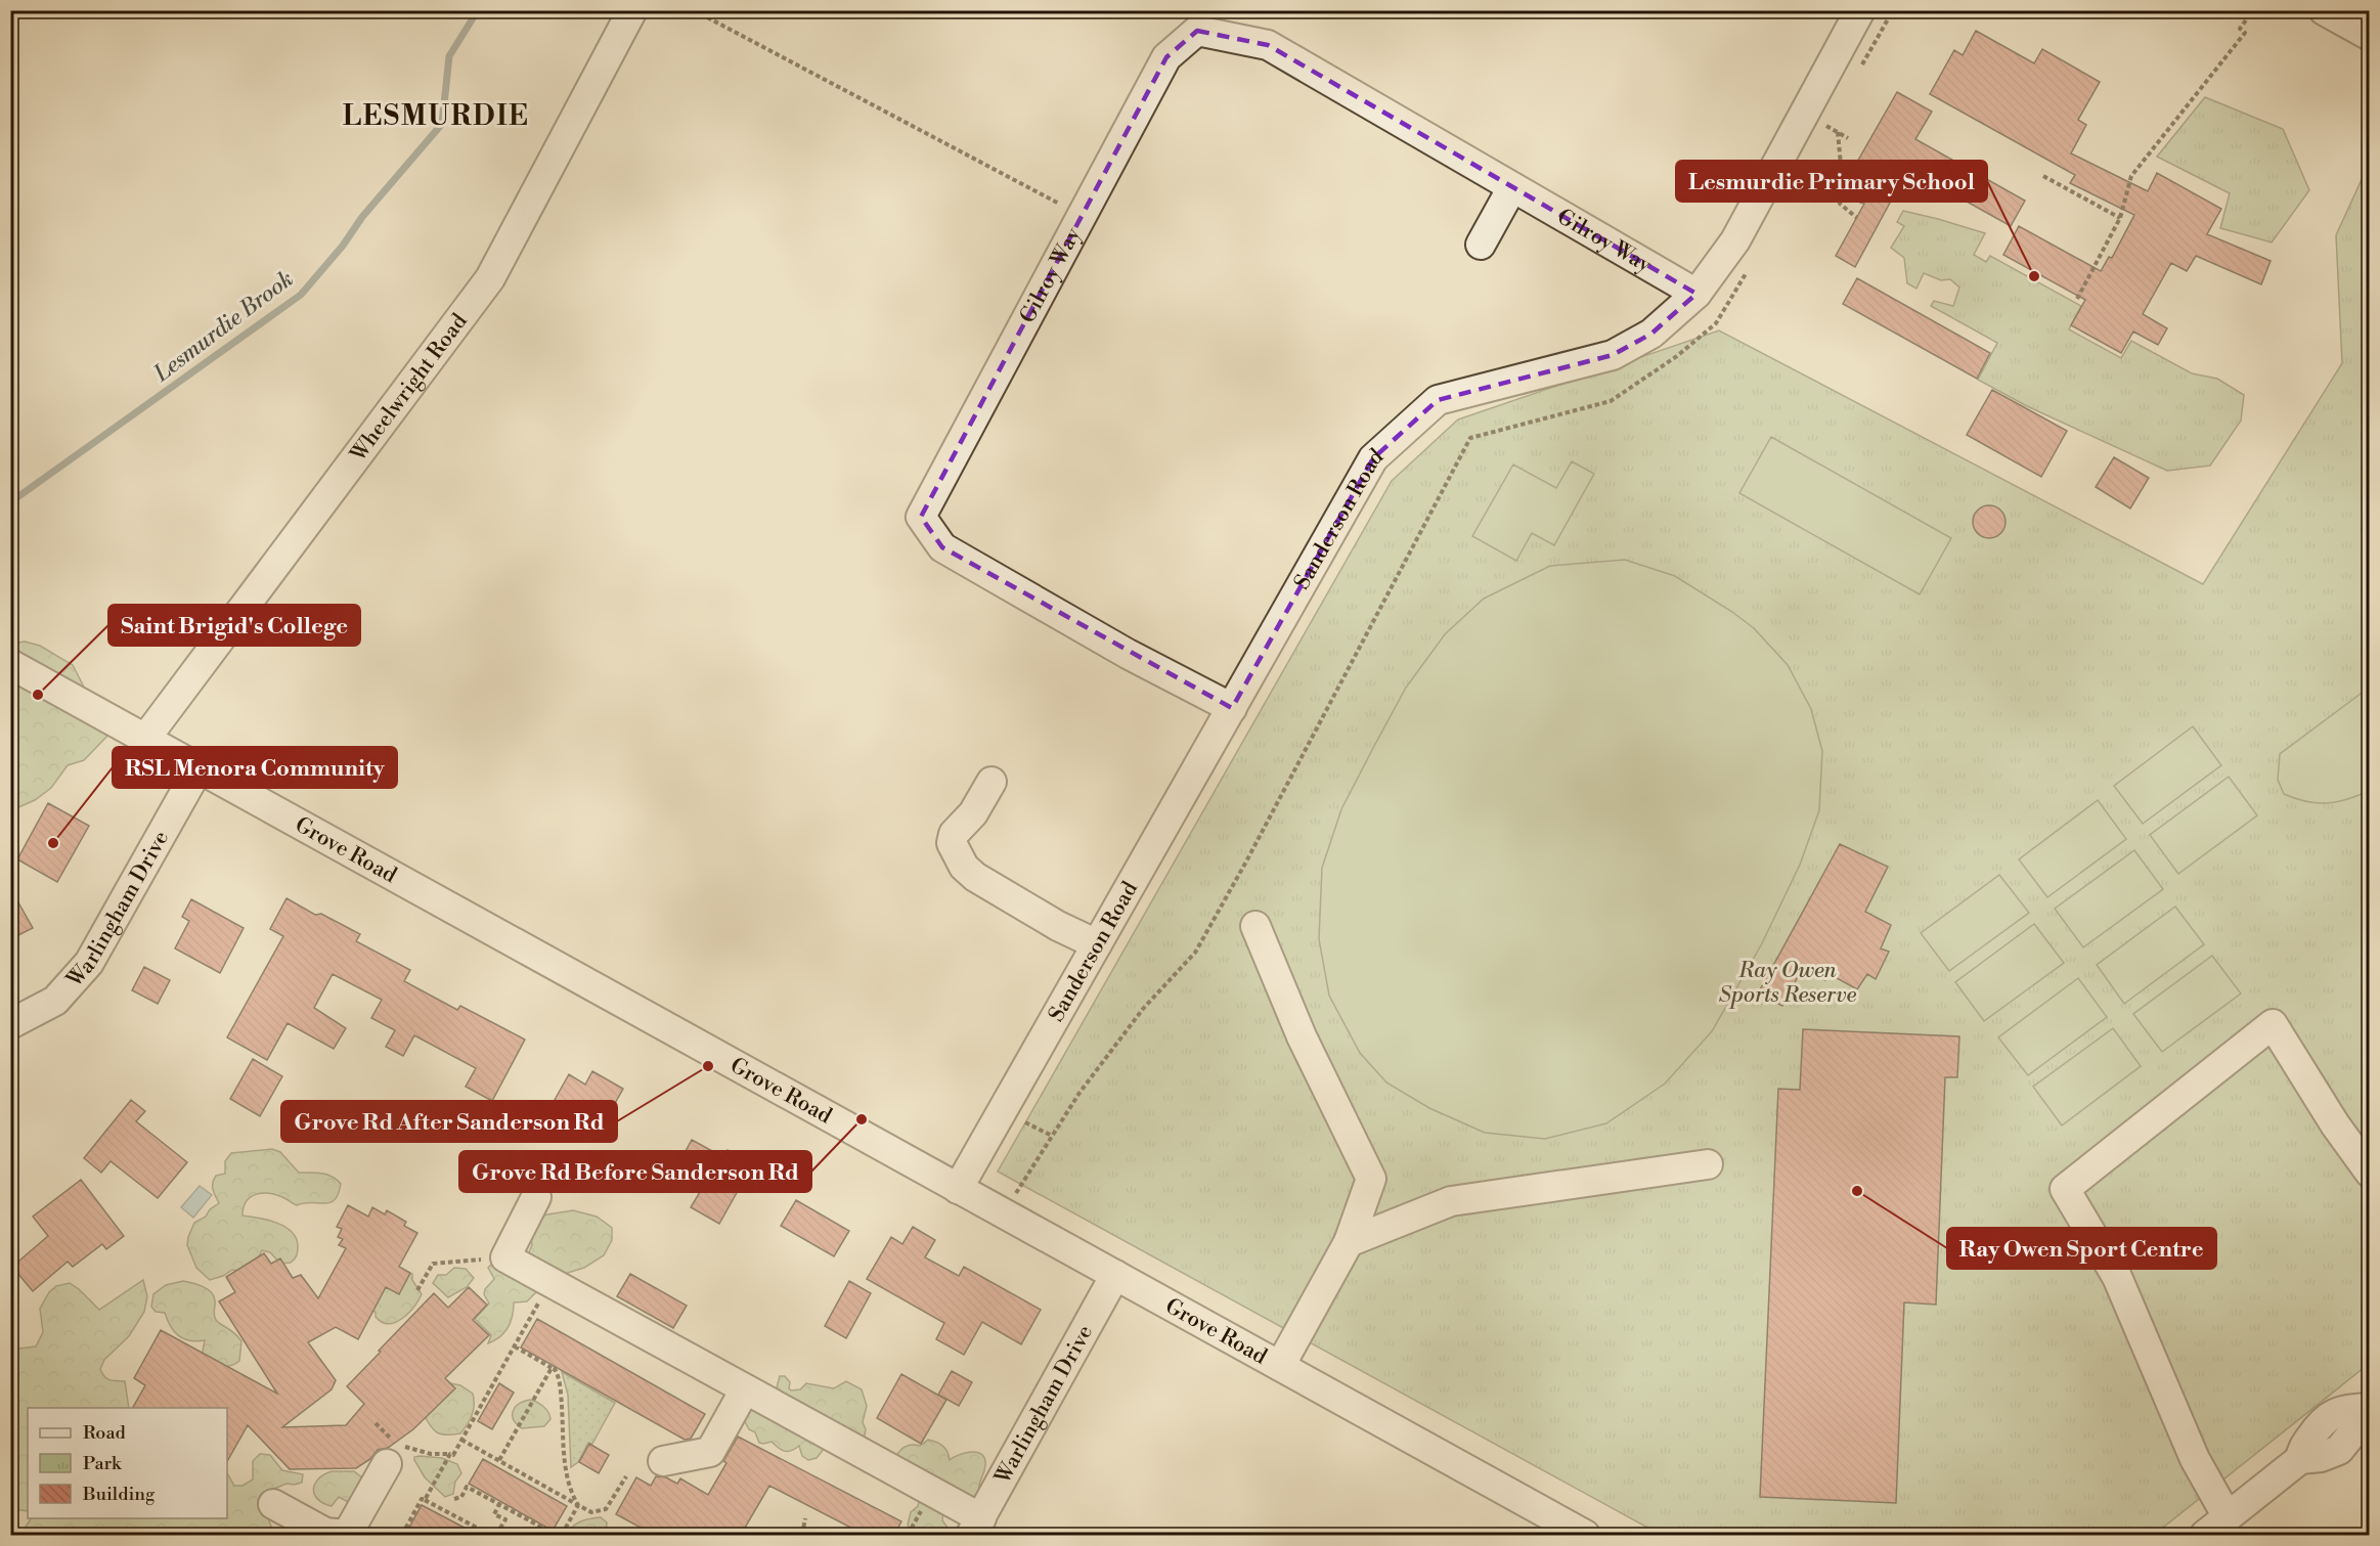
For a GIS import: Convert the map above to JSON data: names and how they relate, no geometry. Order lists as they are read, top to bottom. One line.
{"streets":{"street":["Gilroy Way","Wheelwright Road","Sanderson Road","Grove Road","Warlingham Drive"]},"crossings":[["Gilroy Way","Sanderson Road"],["Wheelwright Road","Grove Road"],["Sanderson Road","Grove Road"],["Grove Road","Warlingham Drive"]],"districts":["LESMURDIE"],"water":["Lesmurdie Brook"],"parks":["Ray Owen Sports Reserve"],"places":["Lesmurdie Primary School","Saint Brigid's College","RSL Menora Community","Grove Rd After Sanderson Rd","Grove Rd Before Sanderson Rd","Ray Owen Sport Centre"],"legend":["Road","Park","Building"]}
